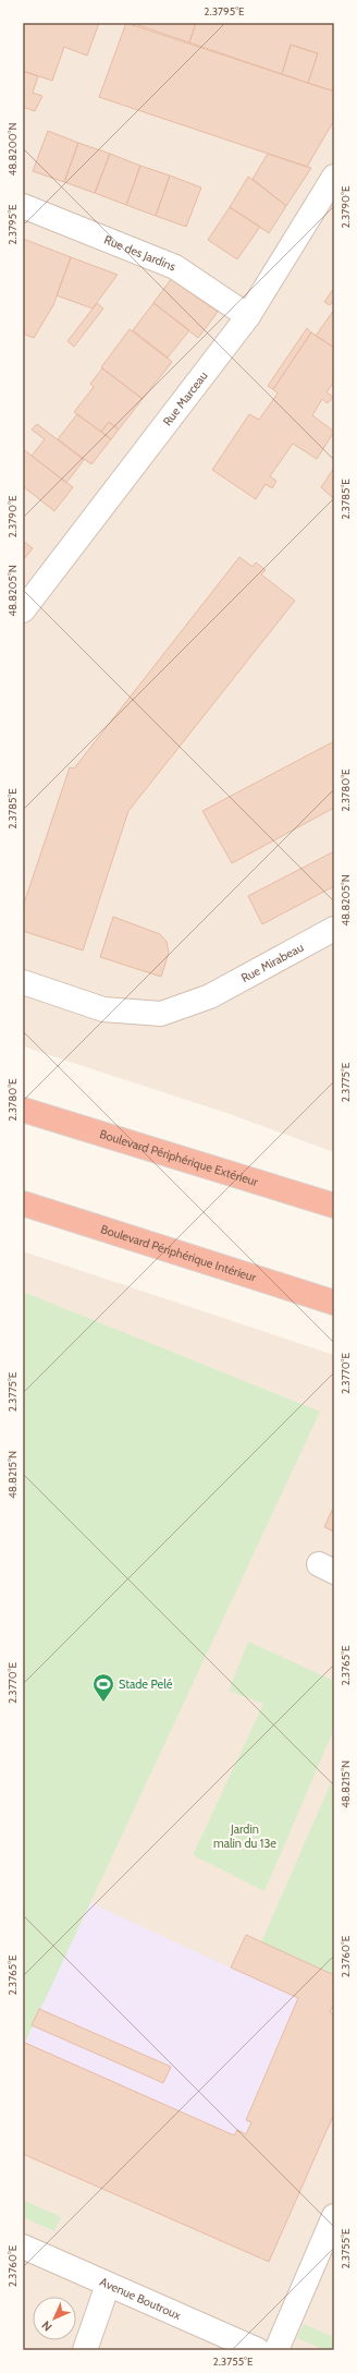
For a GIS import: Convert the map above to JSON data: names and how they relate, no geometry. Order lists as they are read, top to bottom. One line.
{"streets":{"highway":["Boulevard Périphérique Extérieur","Boulevard Périphérique Intérieur"],"street":["Rue des Jardins","Rue Marceau","Rue Mirabeau","Avenue Boutroux"]},"crossings":[["Rue des Jardins","Rue Marceau"]],"parks":["Jardin malin du 13e"],"places":{"sports":["Stade Pelé"]},"north":"bottom left","coordinates":["2.3795°E","48.8200°N","2.3790°E","2.3785°E","48.8205°N","2.3780°E","2.3775°E","2.3770°E","48.8215°N","2.3765°E","2.3760°E","2.3755°E"]}
